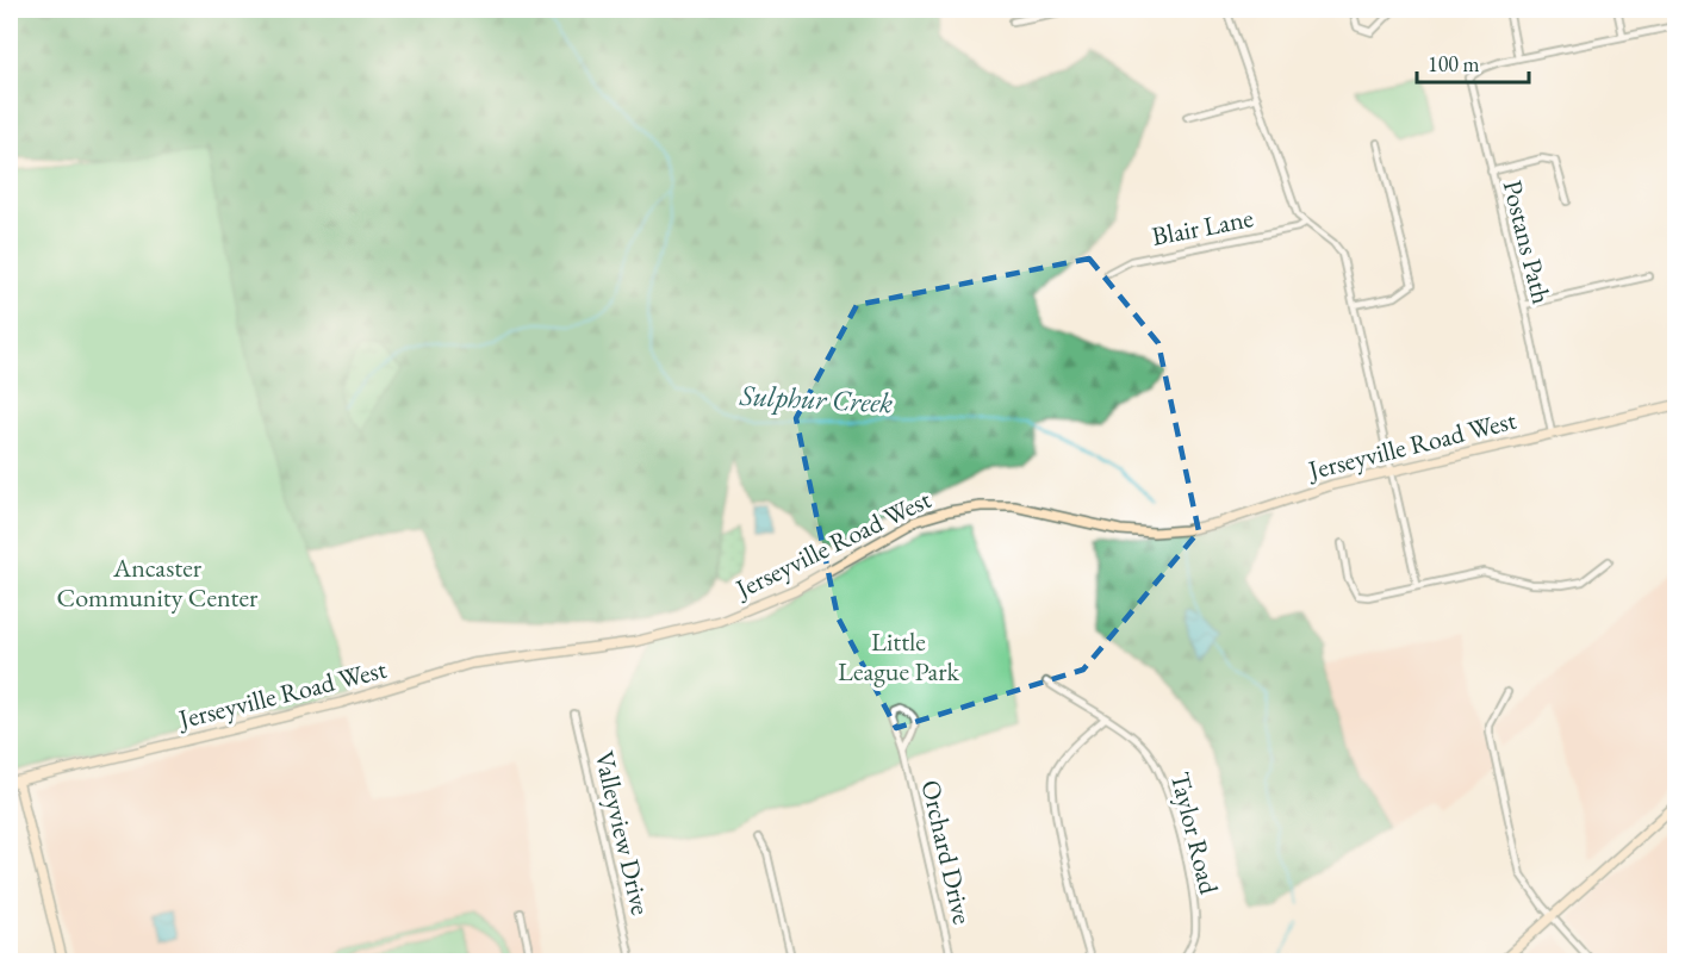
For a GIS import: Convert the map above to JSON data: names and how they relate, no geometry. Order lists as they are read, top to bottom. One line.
{"streets":{"main road":["Jerseyville Road West"],"street":["Blair Lane","Postans Path","Valleyview Drive","Taylor Road","Orchard Drive"]},"crossings":[["Postans Path","Jerseyville Road West"]],"water":["Sulphur Creek"],"parks":["Ancaster Community Center","Little League Park"],"scale_bar":"100 m"}
